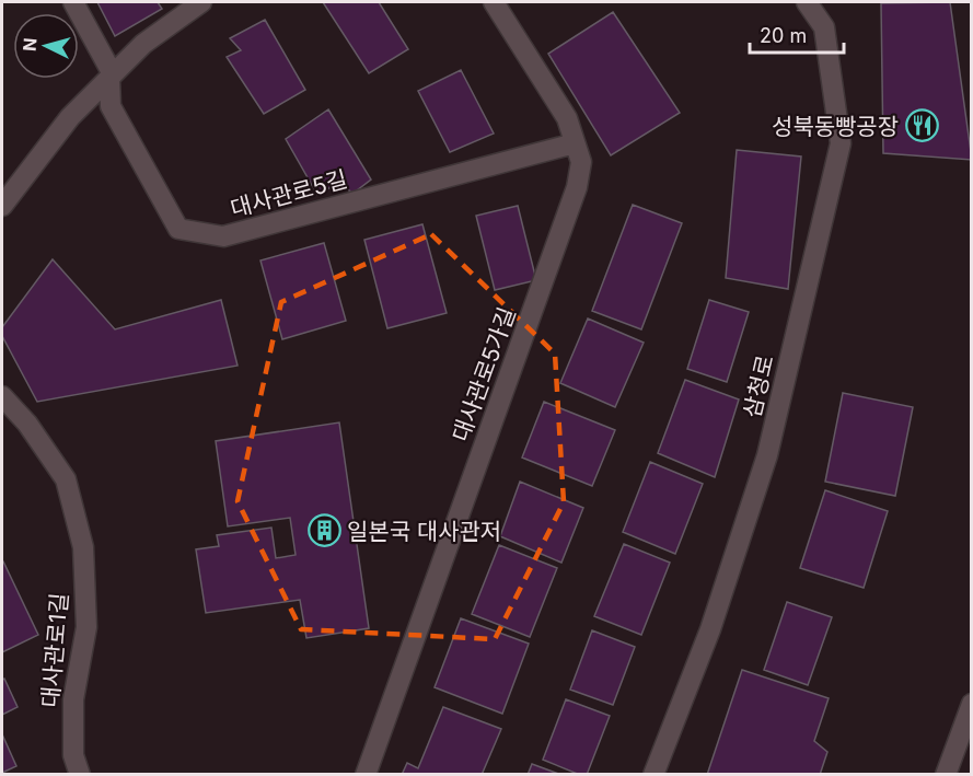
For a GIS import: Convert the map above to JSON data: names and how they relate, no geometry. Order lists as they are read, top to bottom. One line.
{"streets":{"street":["대사관로5길","대사관로5가길","삼청로","대사관로1길"]},"crossings":[["대사관로5길","대사관로5가길"]],"places":{"restaurant":["성북동빵공장"],"building":["일본국 대사관저"]},"scale_bar":"20 m","north":"left"}
